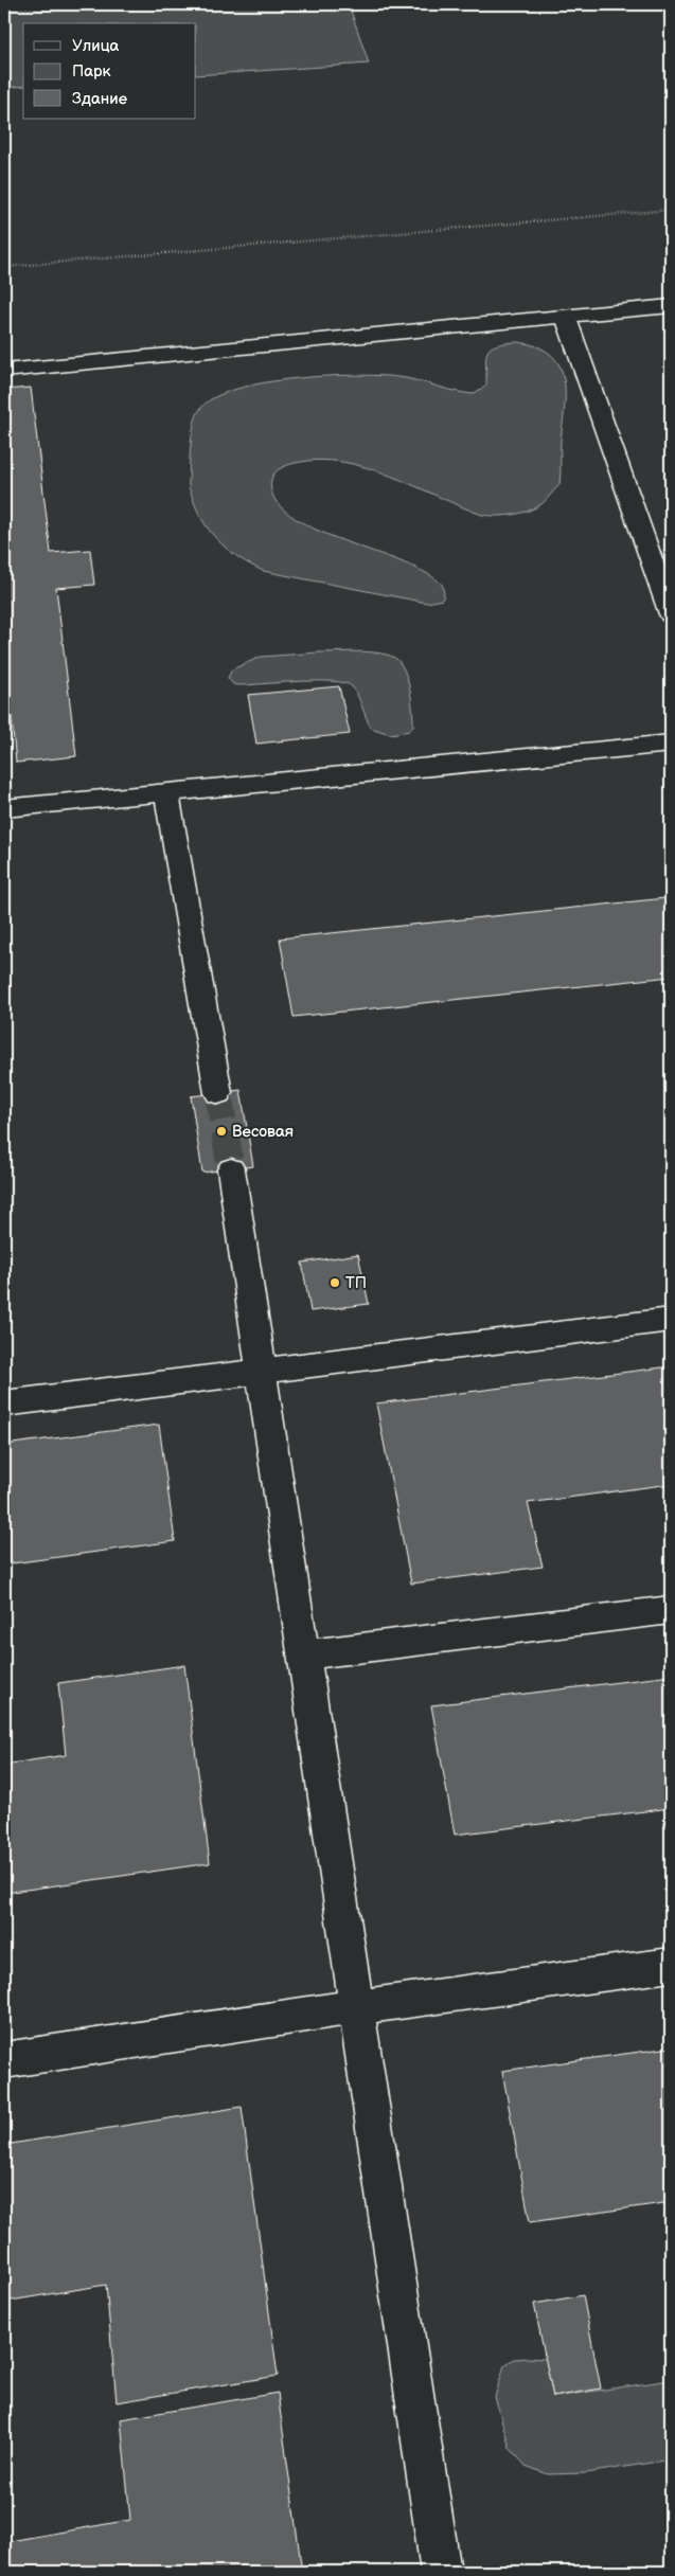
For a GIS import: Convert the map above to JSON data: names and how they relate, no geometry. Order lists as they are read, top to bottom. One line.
{"places":["Весовая","ТП"],"legend":["Улица","Парк","Здание"]}
